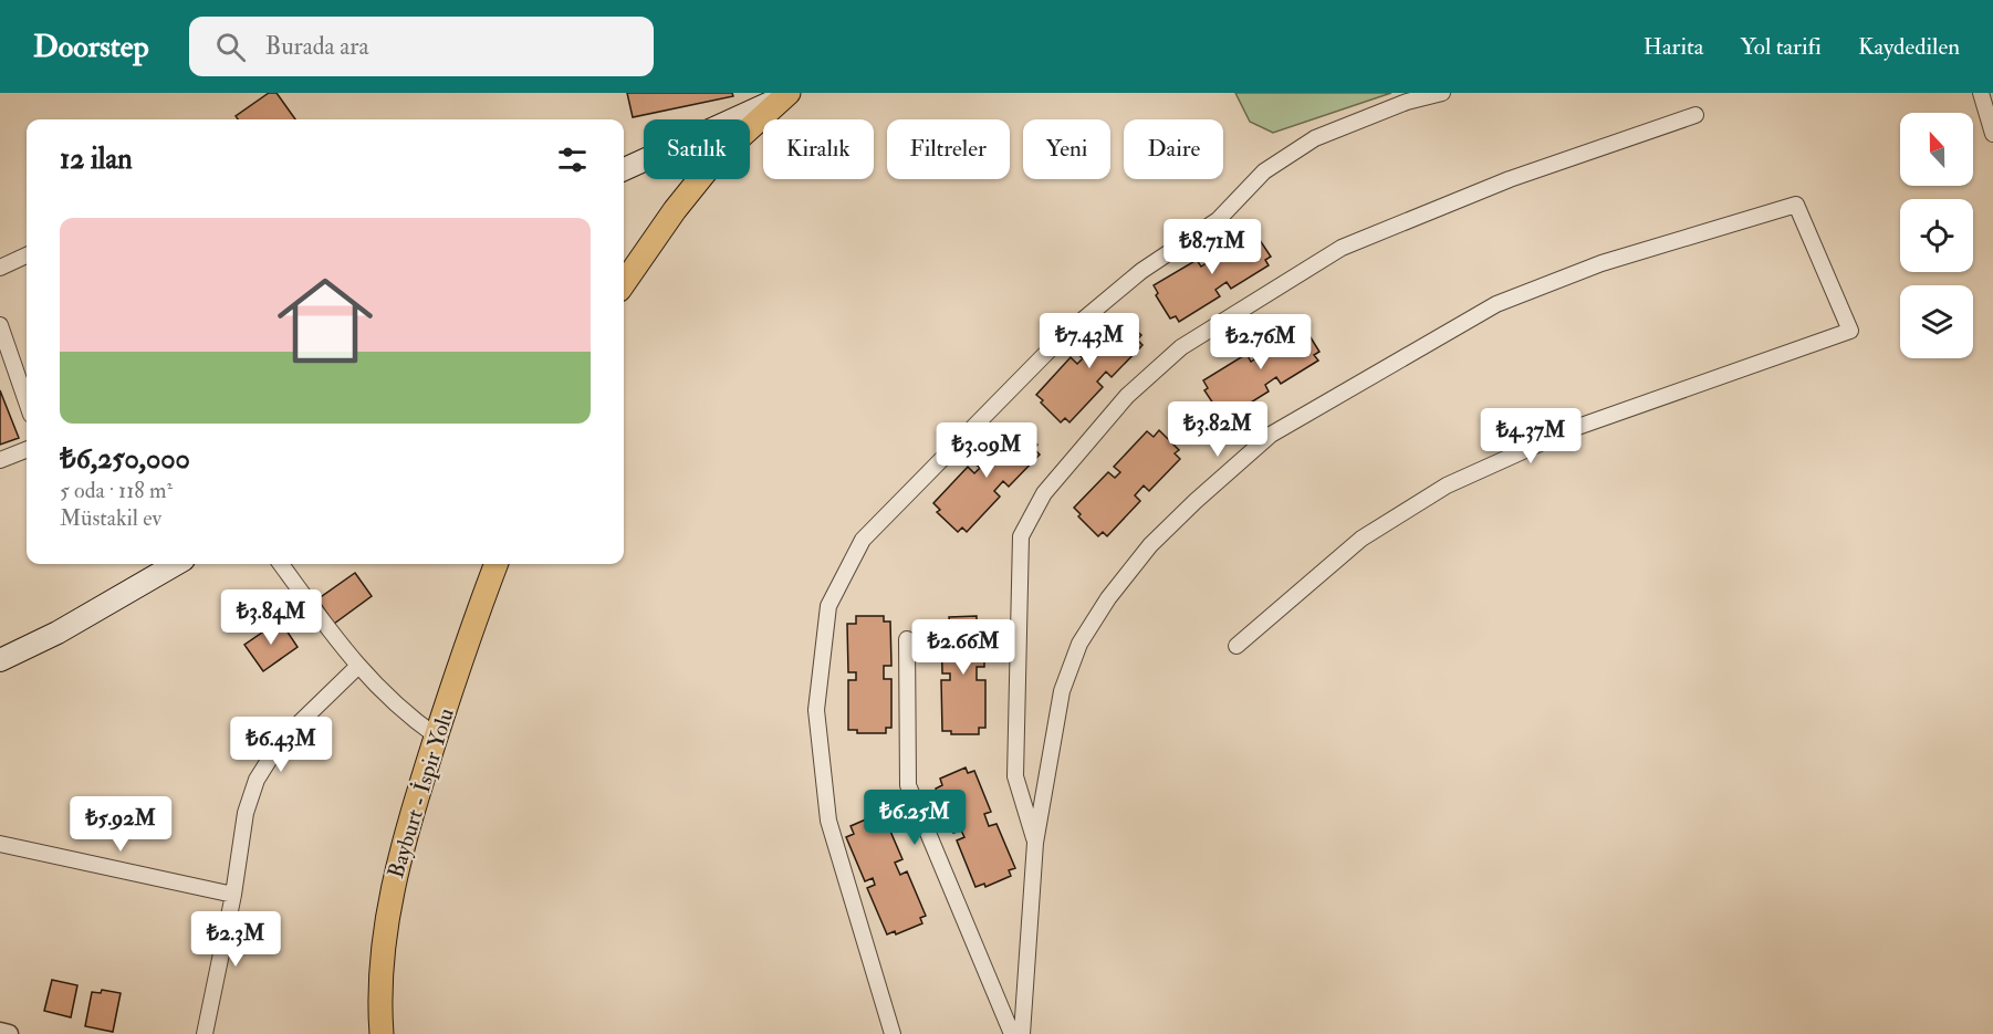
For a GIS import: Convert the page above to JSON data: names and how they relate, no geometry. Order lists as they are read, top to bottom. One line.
{"streets":{"main road":["Bayburt - İspir Yolu"]},"north":"top","page":{"header":"Doorstep","search":"Burada ara","nav":["Harita","Yol tarifi","Kaydedilen"],"chip":["Satılık","Kiralık","Filtreler","Yeni","Daire"],"heading":"12 ilan","list":[{"name":"₺6,250,000","note":"5 oda · 118 m² · Müstakil ev"}],"price":["₺8.71M","₺7.43M","₺2.76M","₺3.82M","₺4.37M","₺3.09M","₺3.84M","₺2.66M","₺6.43M","₺6.25M","₺5.92M","₺2.3M"]}}
